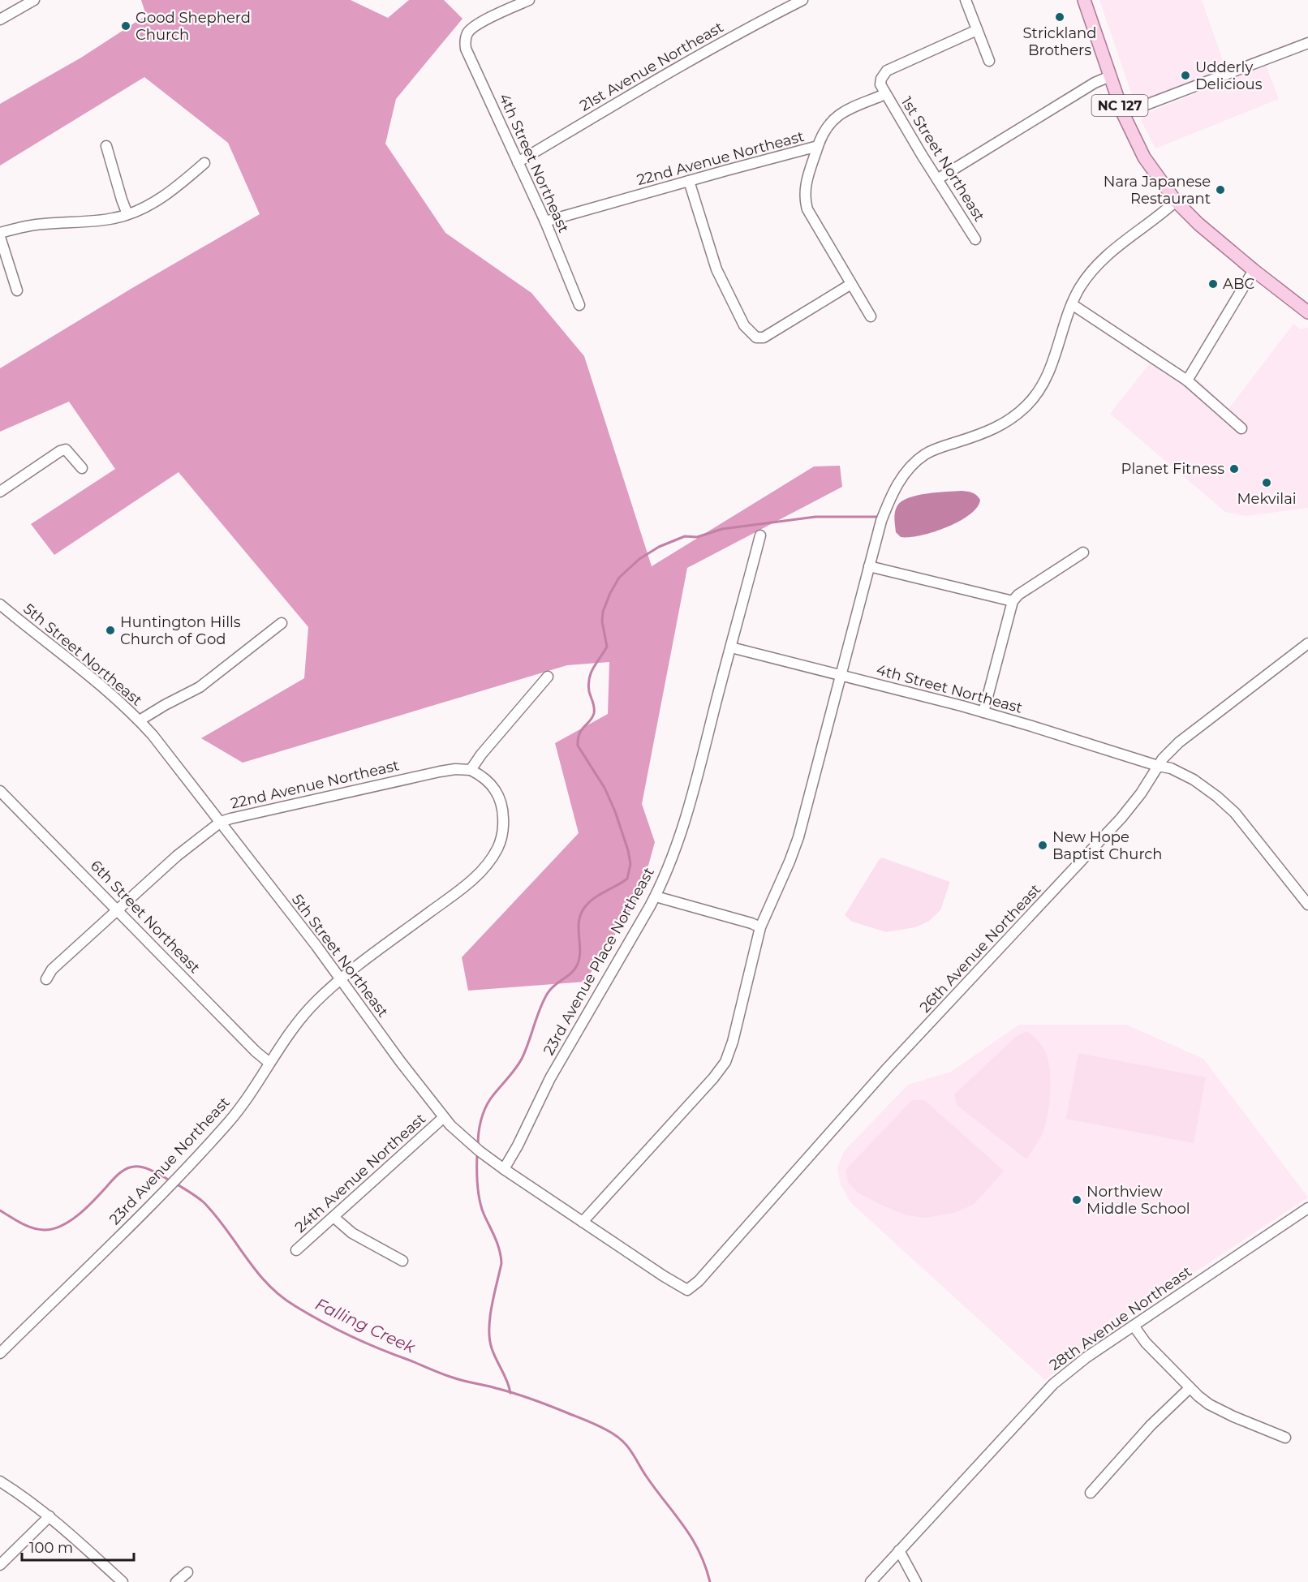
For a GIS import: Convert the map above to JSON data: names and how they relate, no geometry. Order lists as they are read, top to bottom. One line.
{"streets":{"main road":["NC 127"],"street":["21st Avenue Northeast","22nd Avenue Northeast","1st Street Northeast","4th Street Northeast","5th Street Northeast","6th Street Northeast","26th Avenue Northeast","23rd Avenue Place Northeast","23rd Avenue Northeast","24th Avenue Northeast","28th Avenue Northeast"]},"crossings":[["21st Avenue Northeast","4th Street Northeast"],["22nd Avenue Northeast","1st Street Northeast"],["22nd Avenue Northeast","4th Street Northeast"],["22nd Avenue Northeast","5th Street Northeast"],["22nd Avenue Northeast","6th Street Northeast"],["22nd Avenue Northeast","23rd Avenue Northeast"],["4th Street Northeast","26th Avenue Northeast"],["4th Street Northeast","23rd Avenue Place Northeast"],["5th Street Northeast","26th Avenue Northeast"],["5th Street Northeast","23rd Avenue Place Northeast"],["5th Street Northeast","23rd Avenue Northeast"],["5th Street Northeast","24th Avenue Northeast"],["6th Street Northeast","23rd Avenue Northeast"]],"water":["Falling Creek"],"places":["Strickland Brothers","Good Shepherd Church","Udderly Delicious","Nara Japanese Restaurant","ABC","Planet Fitness","Mekvilai","Huntington Hills Church of God","New Hope Baptist Church","Northview Middle School"],"scale_bar":"100 m"}
